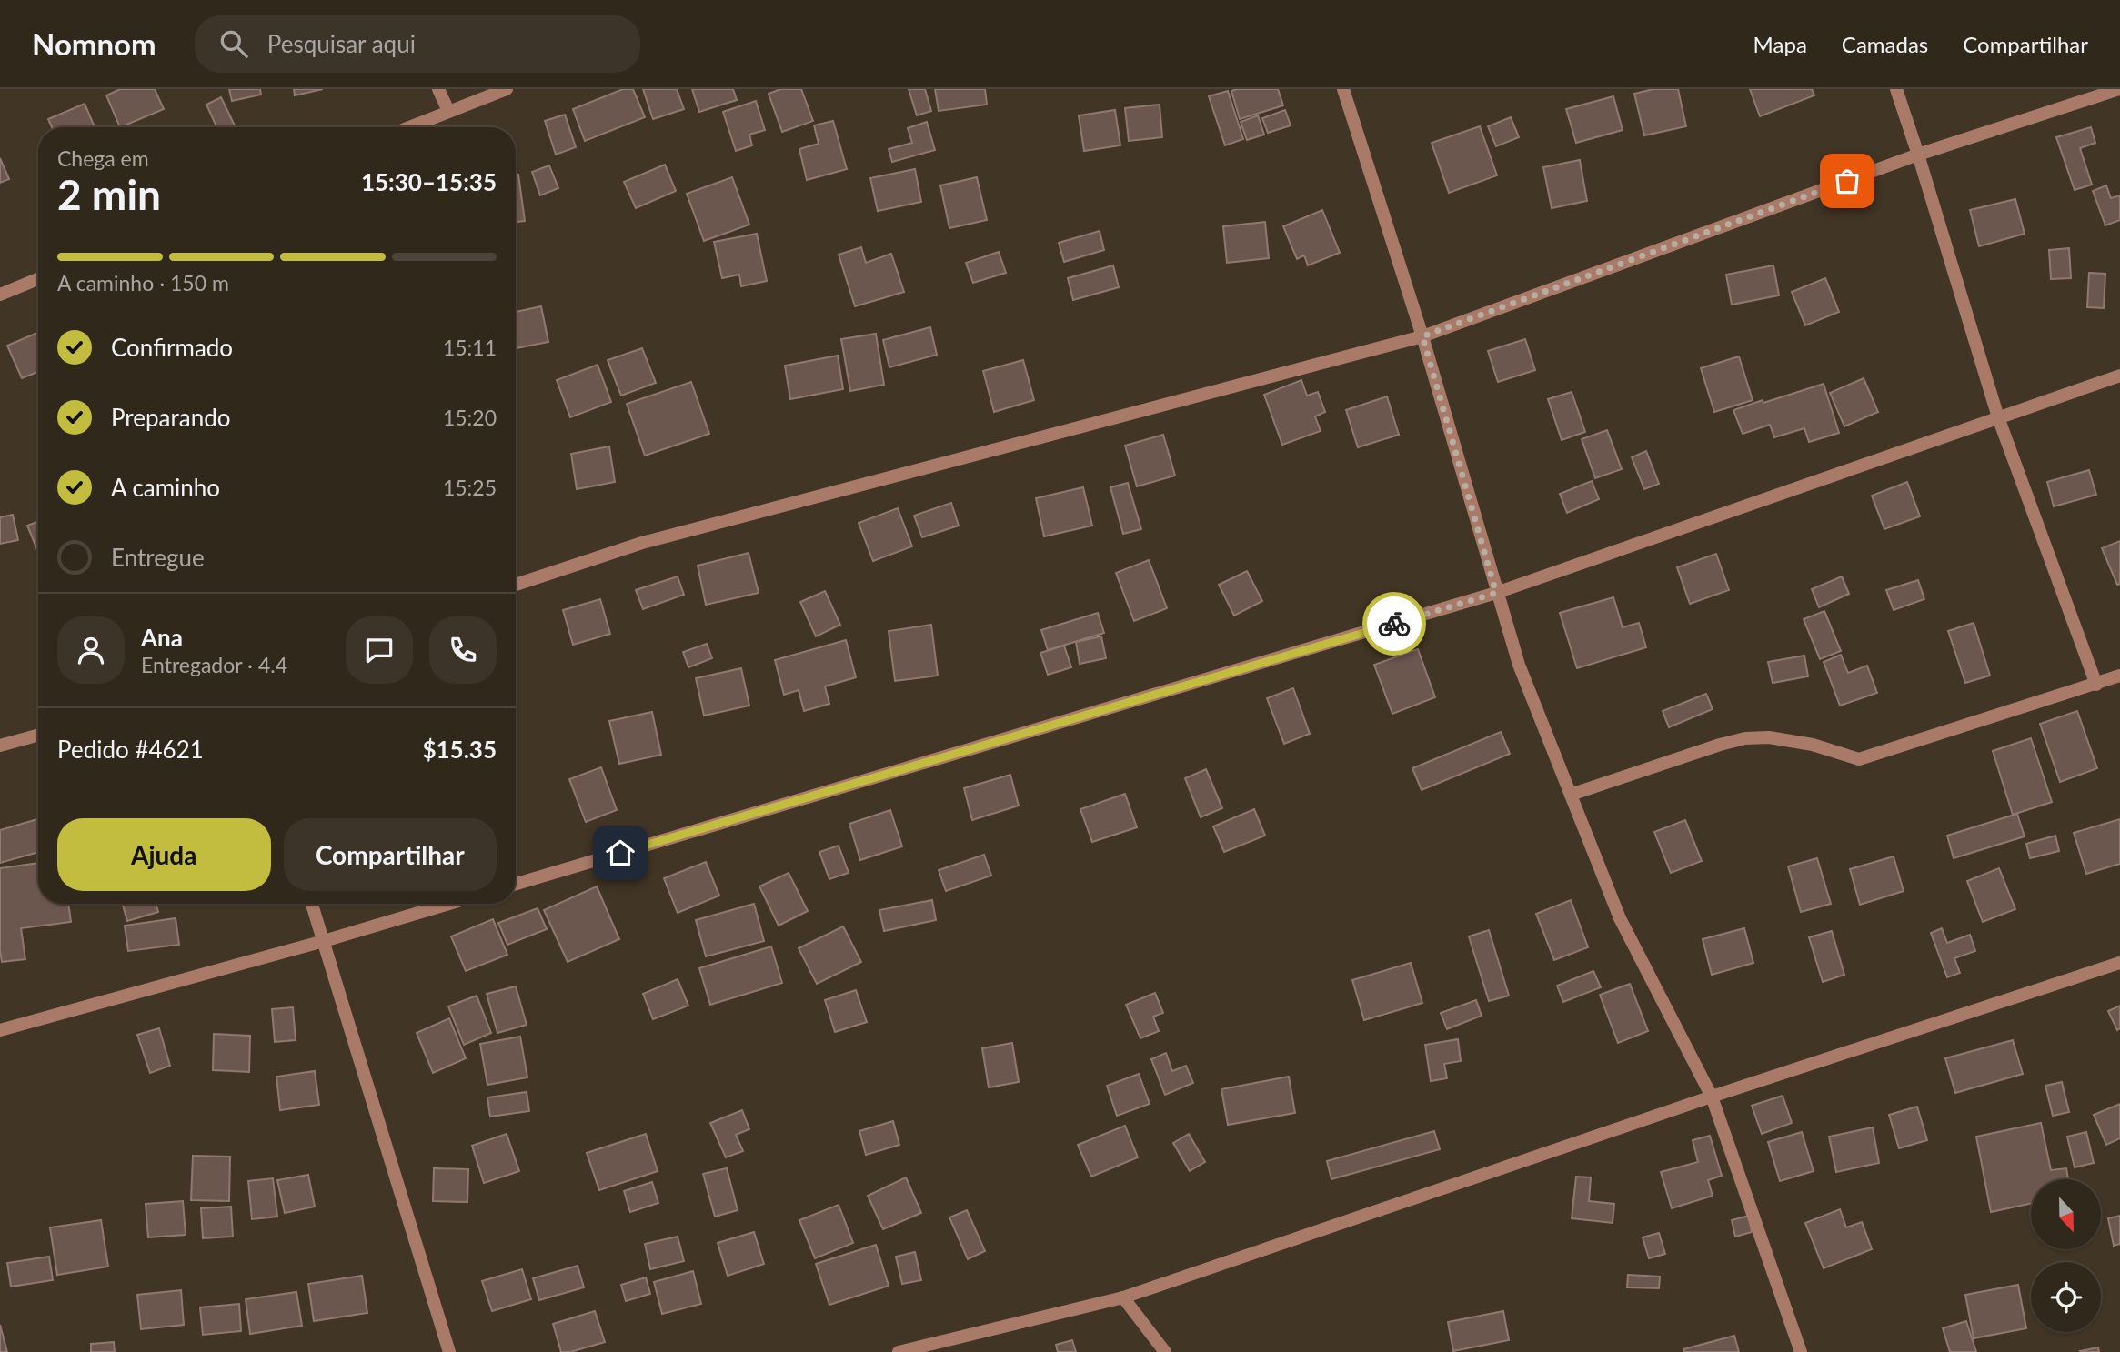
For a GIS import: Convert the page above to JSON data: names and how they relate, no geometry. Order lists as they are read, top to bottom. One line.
{"north":"bottom","page":{"header":"Nomnom","search":"Pesquisar aqui","nav":["Mapa","Camadas","Compartilhar"],"heading":["2 min","Chega em","15:30–15:35"],"panel":["Ana","Entregador · 4.4","Pedido #4621","$15.35"],"bar":"A caminho · 150 m","list":[["Confirmado","15:11"],["Preparando","15:20"],["A caminho","15:25"],"Entregue"],"buttons":["Ajuda","Compartilhar"]}}
